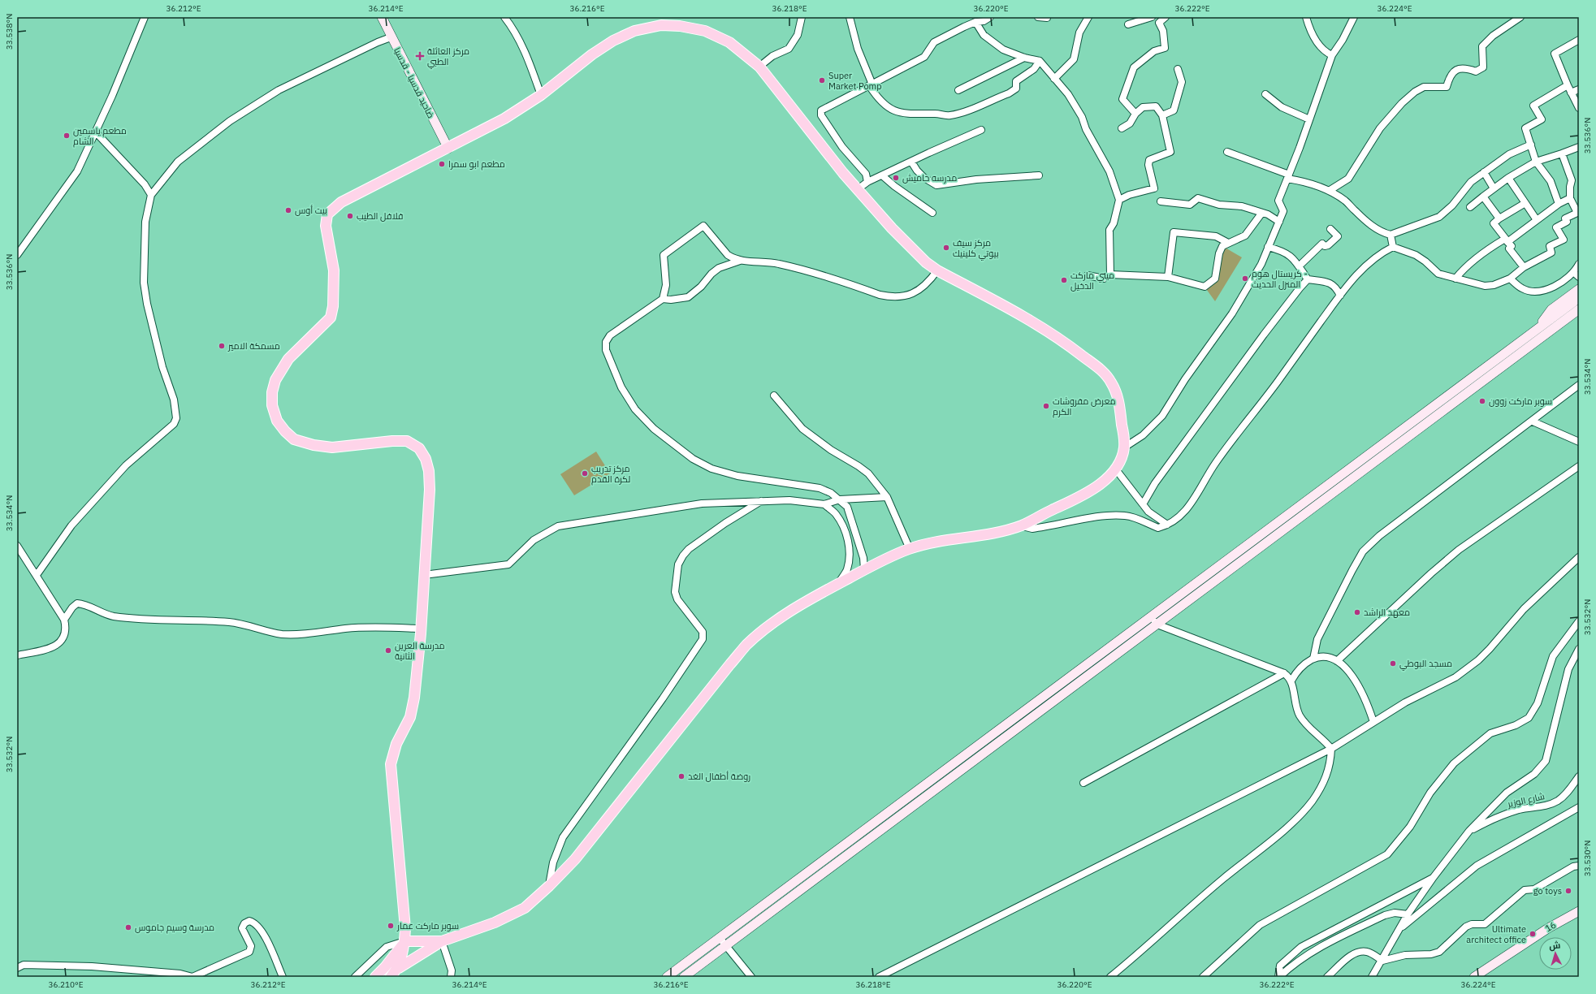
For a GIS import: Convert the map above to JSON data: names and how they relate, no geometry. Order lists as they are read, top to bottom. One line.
{"streets":{"street":["ضاحيد قدسيا - قدسيا","شارع الوزير","16"]},"places":{"health":["مركز العائلة الطبي"],"other":["Super Market Pomp","مطعم ياسمين الشام","مطعم ابو سمرا","مدرسه حاميش","بيت أوس","فلافل الطيب","مركز سيف بيوتي كلينيك","كريستال هوم - المنزل الحديث","ميني ماركت الدخيل","مسمكة الامير","سوبر ماركت زوون","معرض مفروشات الكرم","مركز تدريب لكرة القدم","معهد الراشد","مدرسة العرين الثانية","مسجد البوطي","روضة أطفال الغد","go toys","سوبر ماركت عمار","مدرسة وسيم جاموس","Ultimate architect office"]},"north":"top","coordinates":["36.212°E","36.214°E","36.216°E","36.218°E","36.220°E","36.222°E","36.224°E","33.538°N","33.536°N","33.534°N","33.532°N","33.530°N","36.210°E"]}
